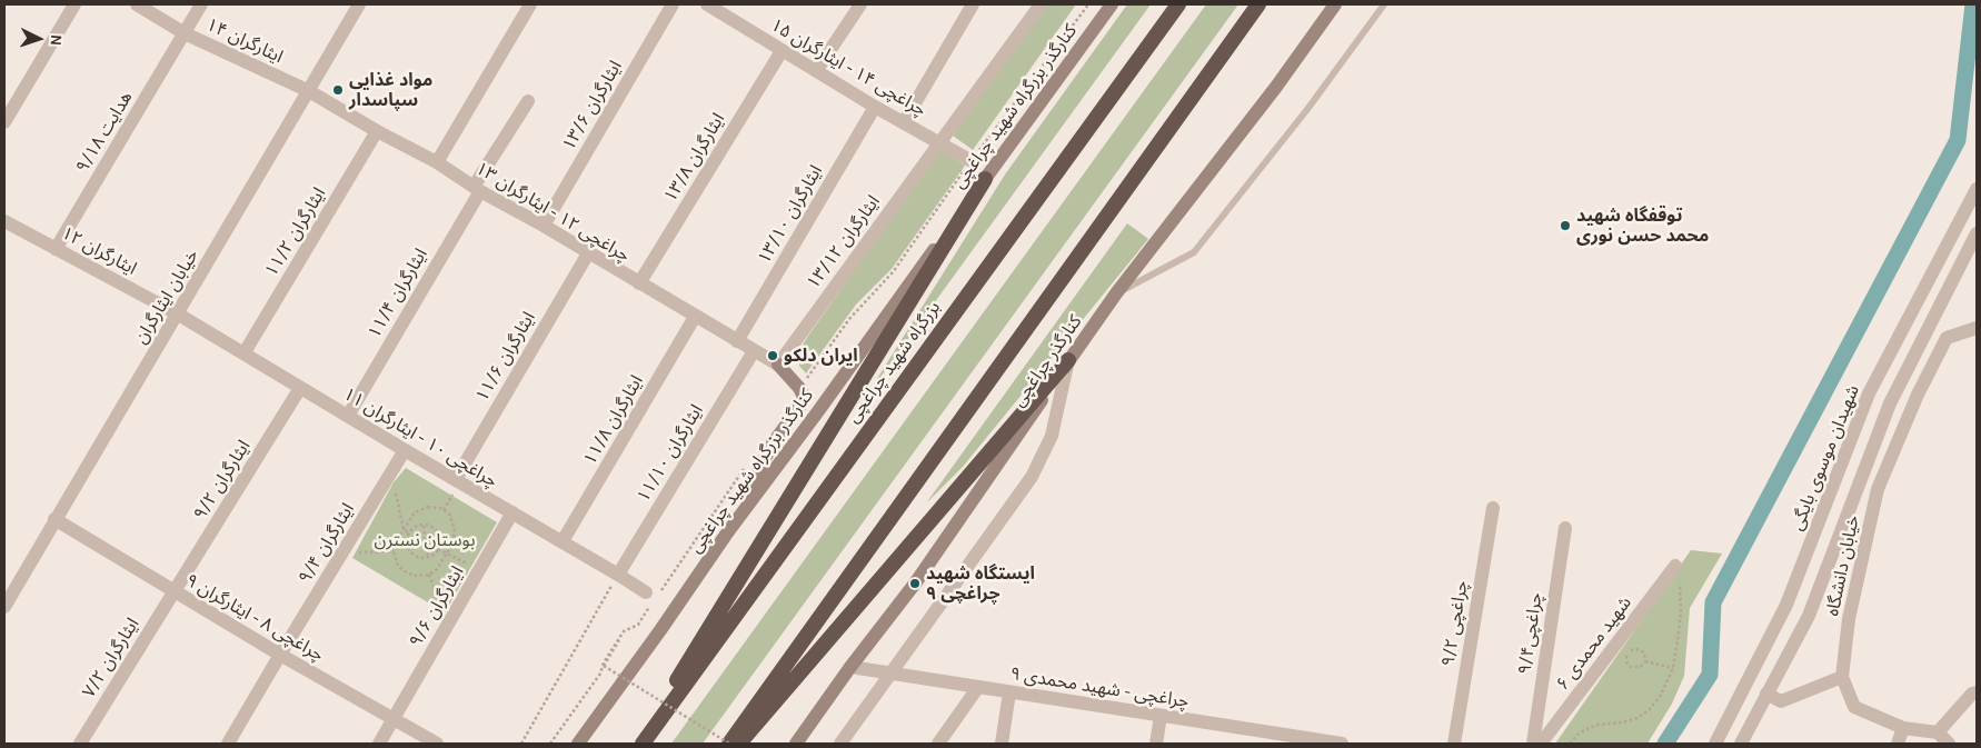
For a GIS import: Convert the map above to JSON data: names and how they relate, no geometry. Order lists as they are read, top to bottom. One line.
{"streets":{"highway":["بزرگراه شهید چراغچی"],"main road":["کنارگذر بزرگراه شهید چراغچی","کنارگذر چراغچی"],"street":["ایثارگران ۱۴","چراغچی ۱۴ - ایثارگران ۱۵","ایثارگران ۱۳/۶","هدایت ۹/۱۸","ایثارگران ۱۳/۸","چراغچی ۱۲ - ایثارگران ۱۳","ایثارگران ۱۳/۱۰","ایثارگران ۱۱/۲","ایثارگران ۱۳/۱۲","ایثارگران ۱۲","ایثارگران ۱۱/۴","خیابان ایثارگران","ایثارگران ۱۱/۶","ایثارگران ۱۱/۸","چراغچی ۱۰ - ایثارگران ۱۱","ایثارگران ۱۱/۱۰","شهیدان موسوی بایگی","ایثارگران ۹/۲","ایثارگران ۹/۴","خیابان دانشگاه","ایثارگران ۹/۶","چراغچی ۸ - ایثارگران ۹","۹/۲ چراغچی","۹/۴چراغچی","شهید محمدی ۶","ایثارگران ۷/۲","۹ چراغچی - شهید محمدی"]},"crossings":[["ایثارگران ۱۴","هدایت ۹/۱۸"],["ایثارگران ۱۴","چراغچی ۱۲ - ایثارگران ۱۳"],["ایثارگران ۱۴","خیابان ایثارگران"],["چراغچی ۱۴ - ایثارگران ۱۵","ایثارگران ۱۳/۸"],["چراغچی ۱۴ - ایثارگران ۱۵","ایثارگران ۱۳/۱۰"],["چراغچی ۱۴ - ایثارگران ۱۵","ایثارگران ۱۳/۱۲"],["ایثارگران ۱۳/۶","چراغچی ۱۲ - ایثارگران ۱۳"],["هدایت ۹/۱۸","ایثارگران ۱۲"],["ایثارگران ۱۳/۸","چراغچی ۱۲ - ایثارگران ۱۳"],["چراغچی ۱۲ - ایثارگران ۱۳","ایثارگران ۱۳/۱۰"],["چراغچی ۱۲ - ایثارگران ۱۳","ایثارگران ۱۱/۲"],["چراغچی ۱۲ - ایثارگران ۱۳","ایثارگران ۱۳/۱۲"],["چراغچی ۱۲ - ایثارگران ۱۳","ایثارگران ۱۱/۴"],["چراغچی ۱۲ - ایثارگران ۱۳","خیابان ایثارگران"],["چراغچی ۱۲ - ایثارگران ۱۳","ایثارگران ۱۱/۶"],["چراغچی ۱۲ - ایثارگران ۱۳","ایثارگران ۱۱/۸"],["چراغچی ۱۲ - ایثارگران ۱۳","ایثارگران ۱۱/۱۰"],["ایثارگران ۱۱/۲","چراغچی ۱۰ - ایثارگران ۱۱"],["ایثارگران ۱۲","خیابان ایثارگران"],["ایثارگران ۱۲","چراغچی ۱۰ - ایثارگران ۱۱"],["ایثارگران ۱۱/۴","چراغچی ۱۰ - ایثارگران ۱۱"],["خیابان ایثارگران","چراغچی ۱۰ - ایثارگران ۱۱"],["خیابان ایثارگران","چراغچی ۸ - ایثارگران ۹"],["ایثارگران ۱۱/۶","چراغچی ۱۰ - ایثارگران ۱۱"],["کنارگذر چراغچی","۹ چراغچی - شهید محمدی"],["ایثارگران ۱۱/۸","چراغچی ۱۰ - ایثارگران ۱۱"],["چراغچی ۱۰ - ایثارگران ۱۱","ایثارگران ۱۱/۱۰"],["چراغچی ۱۰ - ایثارگران ۱۱","ایثارگران ۹/۲"],["چراغچی ۱۰ - ایثارگران ۱۱","ایثارگران ۹/۴"],["چراغچی ۱۰ - ایثارگران ۱۱","ایثارگران ۹/۶"],["ایثارگران ۹/۲","چراغچی ۸ - ایثارگران ۹"],["ایثارگران ۹/۲","ایثارگران ۷/۲"],["ایثارگران ۹/۴","چراغچی ۸ - ایثارگران ۹"],["ایثارگران ۹/۶","چراغچی ۸ - ایثارگران ۹"],["چراغچی ۸ - ایثارگران ۹","ایثارگران ۷/۲"]],"parks":["بوستان نسترن"],"places":["مواد غذایی سپاسدار","توقفگاه شهید محمد حسن نوری","ایران دلکو","ایستگاه شهید چراغچی ۹"],"north":"right"}
